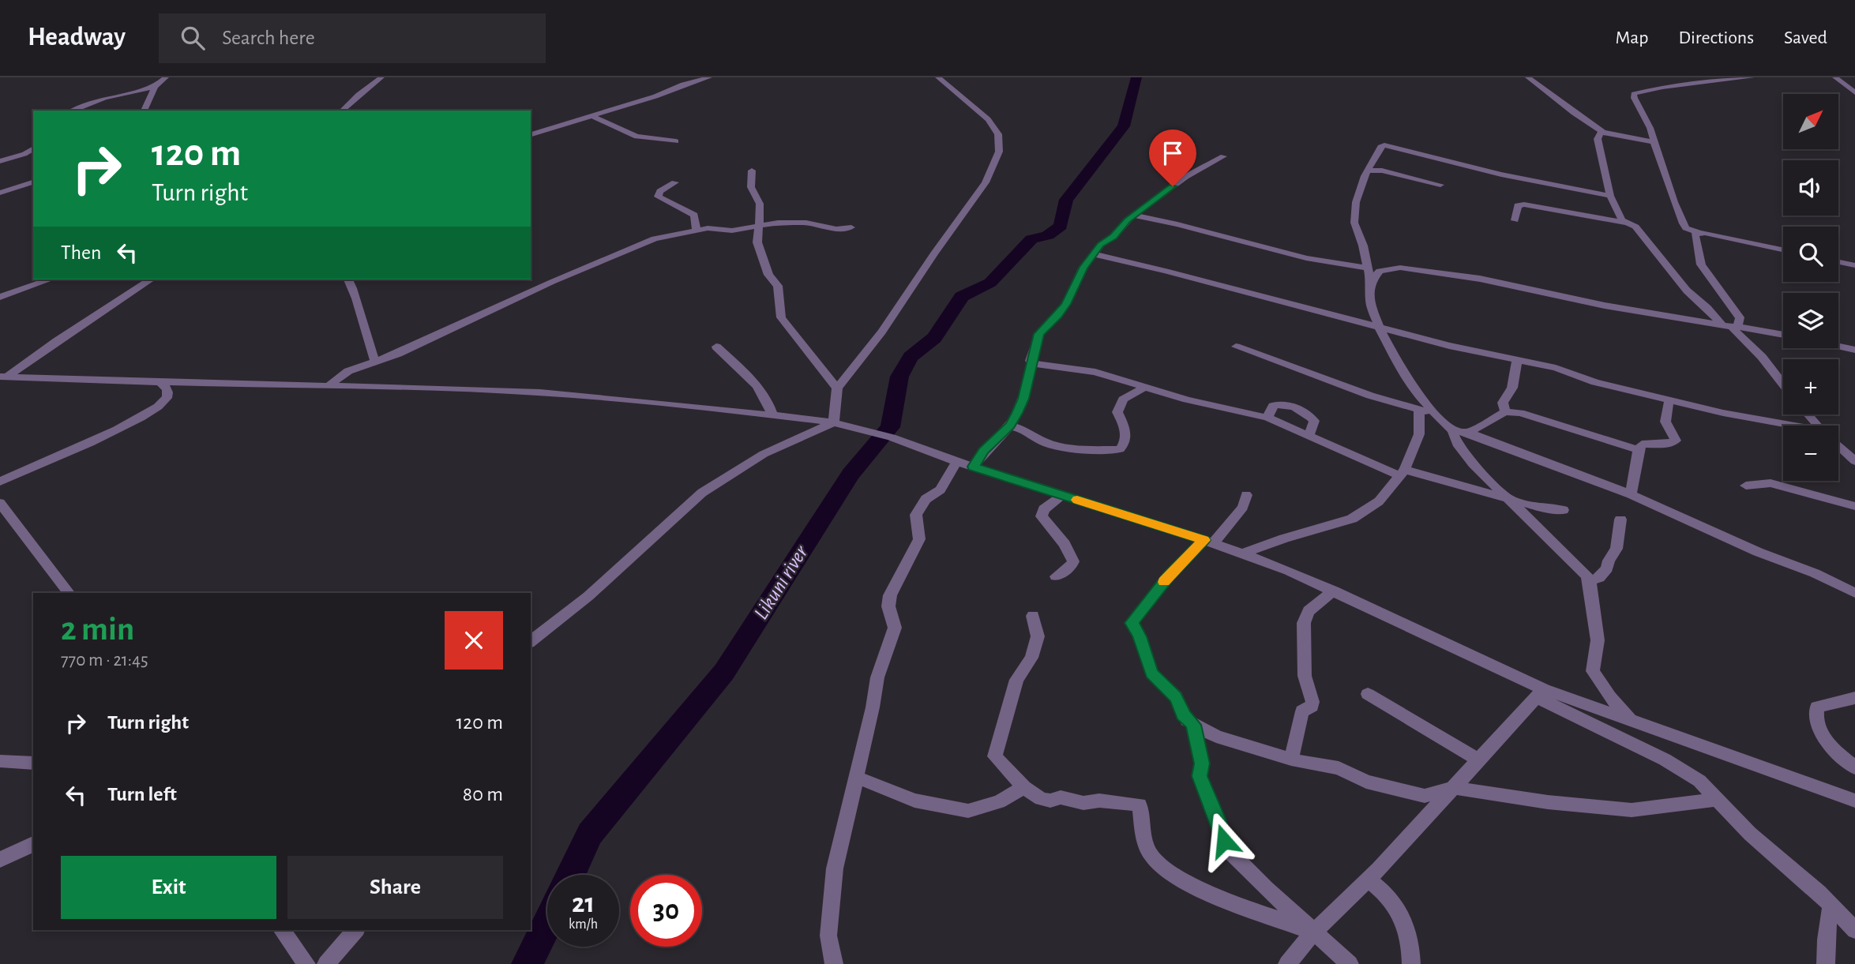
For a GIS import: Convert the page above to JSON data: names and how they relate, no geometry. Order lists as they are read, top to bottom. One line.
{"water":["Likuni river"],"north":"top right","page":{"header":"Headway","search":"Search here","nav":["Map","Directions","Saved"],"map_buttons":["+","−"],"turn":["120 m","Turn right"],"then":"Then","heading":["2 min","770 m · 21:45"],"list":[{"name":"Turn right","value":"120 m"},{"name":"Turn left","value":"80 m"}],"buttons":["Exit","Share"],"speed":"21 km/h","limit":"30"}}
